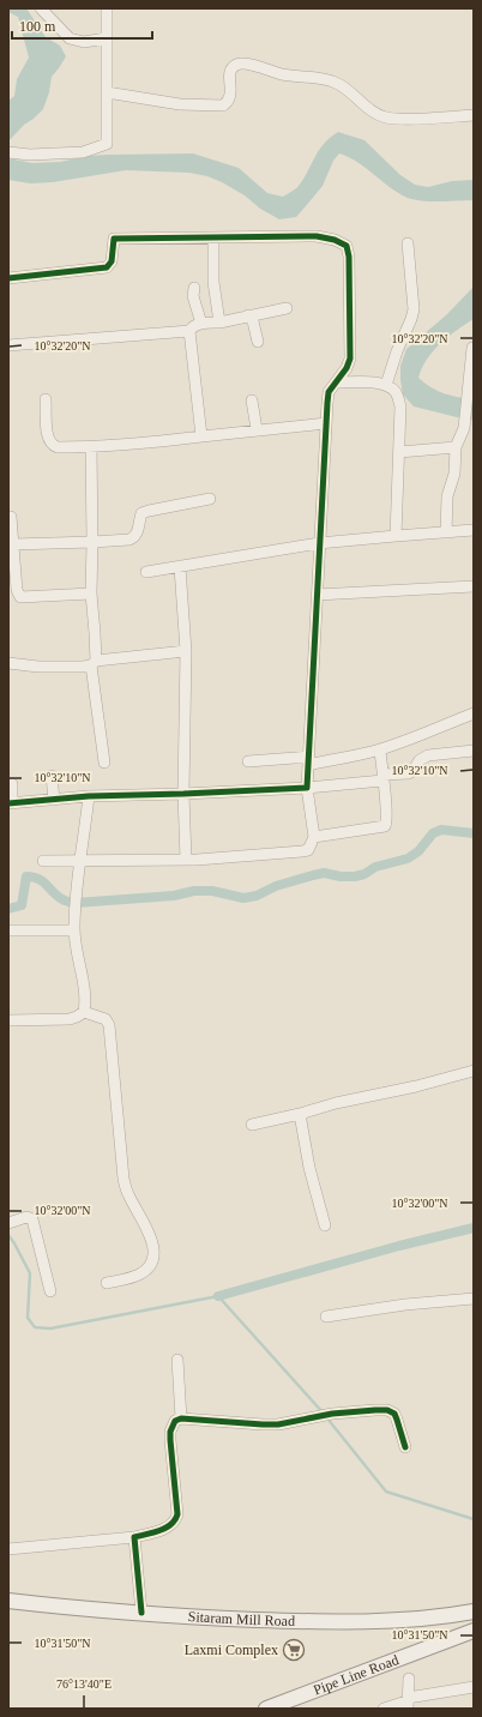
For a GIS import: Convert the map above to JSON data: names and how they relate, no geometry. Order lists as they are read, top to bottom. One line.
{"streets":{"main road":["Sitaram Mill Road","Pipe Line Road"]},"places":{"supermarket":["Laxmi Complex"]},"scale_bar":"100 m","coordinates":["10°32'20\"N","10°32'10\"N","10°32'00\"N","10°31'50\"N","76°13'40\"E"]}
